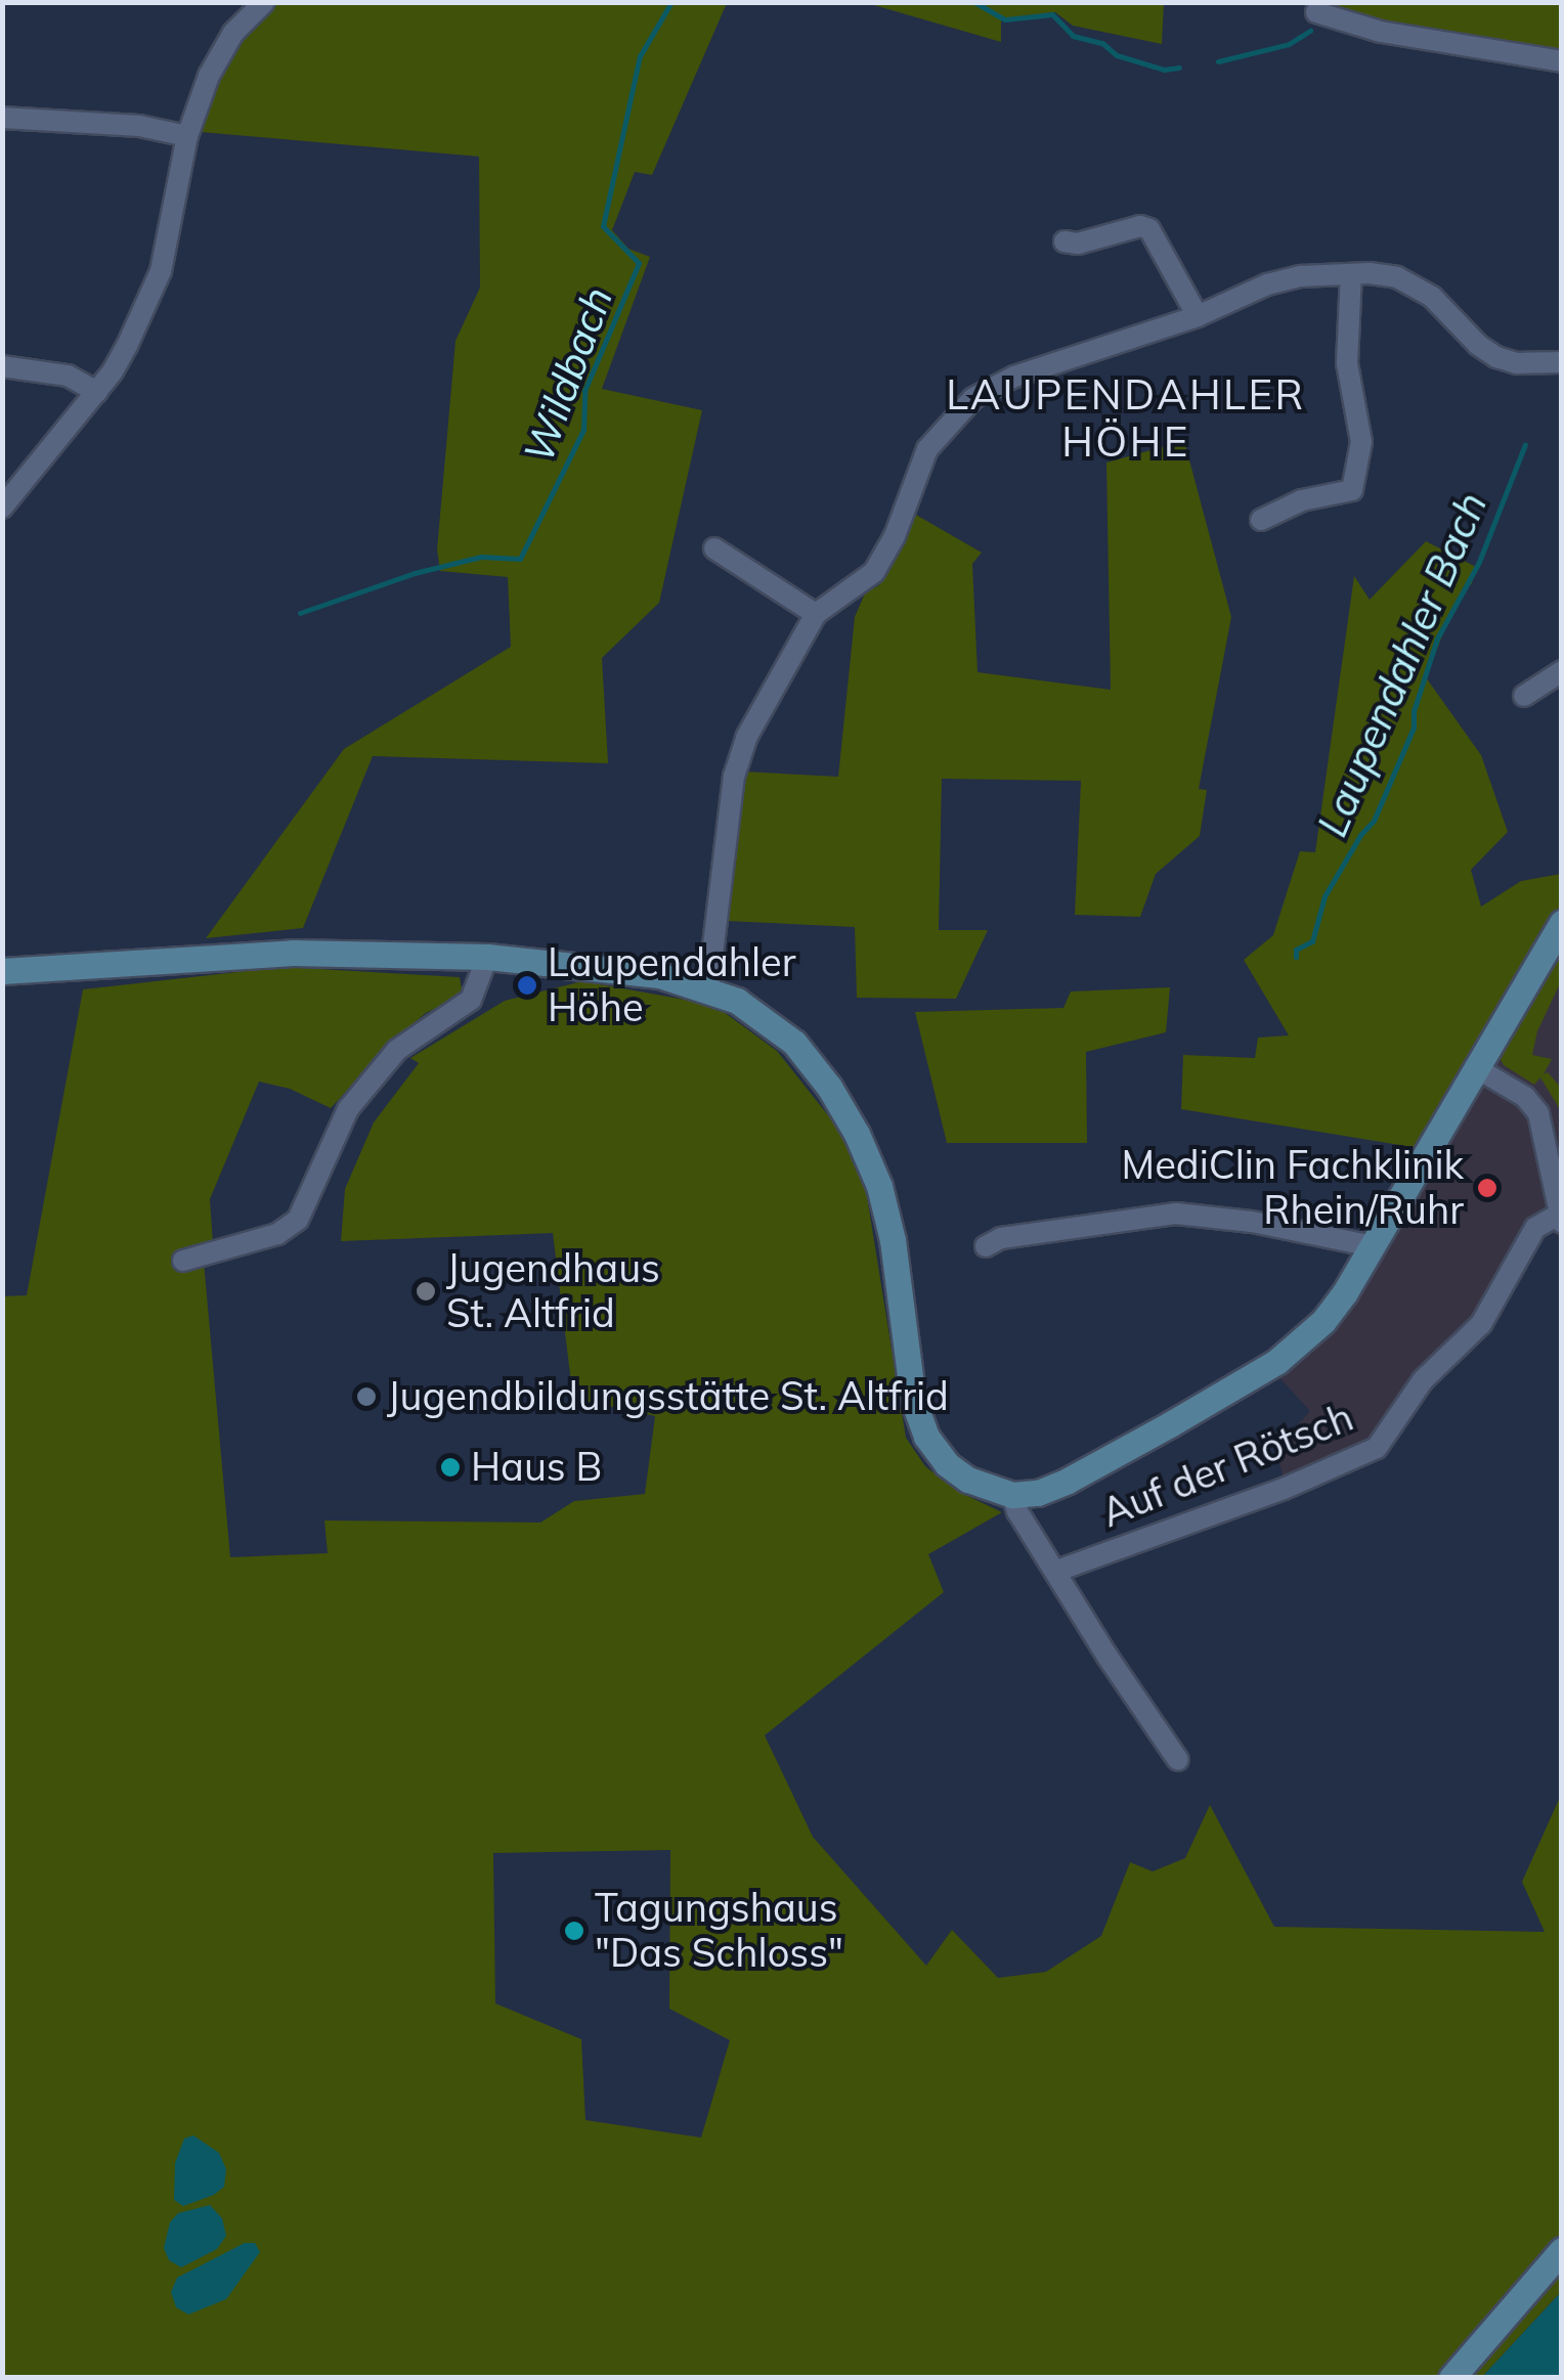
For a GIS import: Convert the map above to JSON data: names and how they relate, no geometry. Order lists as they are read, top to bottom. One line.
{"streets":{"street":["Auf der Rötsch"]},"districts":["LAUPENDAHLER HÖHE"],"water":["Wildbach","Laupendahler Bach"],"places":["Laupendahler Höhe","MediClin Fachklinik Rhein/Ruhr","Jugendhaus St. Altfrid","Jugendbildungsstätte St. Altfrid","Haus B","Tagungshaus \"Das Schloss\""]}
